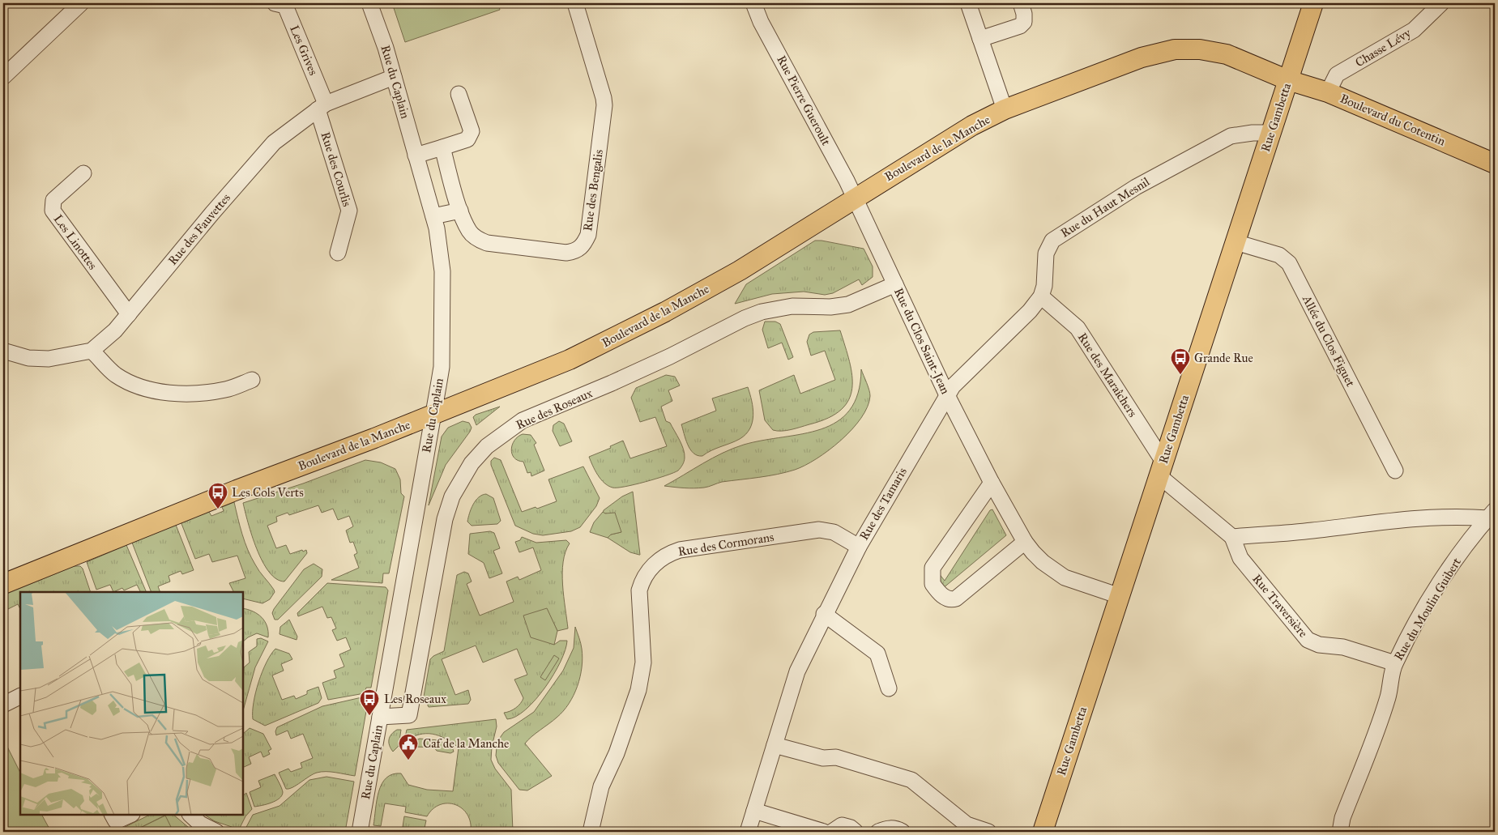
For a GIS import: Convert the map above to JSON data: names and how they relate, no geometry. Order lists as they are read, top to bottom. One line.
{"streets":{"main road":["Rue Gambetta","Boulevard du Cotentin","Boulevard de la Manche"],"street":["Chasse Lévy","Les Grives","Rue du Caplain","Rue Pierre Gueroult","Rue des Courlis","Rue des Bengalis","Rue du Haut Mesnil","Rue des Fauvettes","Les Linottes","Rue du Clos Saint-Jean","Allée du Clos Figuet","Rue des Maraîchers","Rue des Roseaux","Rue des Tamaris","Rue des Cormorans","Rue Traversière","Rue du Moulin Guibert"]},"crossings":[["Chasse Lévy","Boulevard du Cotentin"],["Les Grives","Rue des Courlis"],["Les Grives","Rue des Fauvettes"],["Rue du Caplain","Boulevard de la Manche"],["Rue du Caplain","Rue des Fauvettes"],["Rue du Caplain","Rue des Roseaux"],["Rue Pierre Gueroult","Boulevard de la Manche"],["Rue Pierre Gueroult","Rue du Clos Saint-Jean"],["Rue Gambetta","Boulevard du Cotentin"],["Rue Gambetta","Boulevard de la Manche"],["Rue Gambetta","Rue du Haut Mesnil"],["Rue Gambetta","Rue du Clos Saint-Jean"],["Rue Gambetta","Allée du Clos Figuet"],["Rue Gambetta","Rue des Maraîchers"],["Boulevard du Cotentin","Boulevard de la Manche"],["Boulevard de la Manche","Rue du Clos Saint-Jean"],["Rue des Courlis","Rue des Fauvettes"],["Rue du Haut Mesnil","Rue du Clos Saint-Jean"],["Rue du Haut Mesnil","Rue des Maraîchers"],["Rue du Haut Mesnil","Rue des Tamaris"],["Rue des Fauvettes","Les Linottes"],["Rue du Clos Saint-Jean","Rue des Roseaux"],["Rue du Clos Saint-Jean","Rue des Tamaris"],["Rue des Tamaris","Rue des Cormorans"],["Rue Traversière","Rue du Moulin Guibert"]],"places":{"bus stop":["Grande Rue","Les Cols Verts","Les Roseaux"],"public building":["Caf de la Manche"]}}
